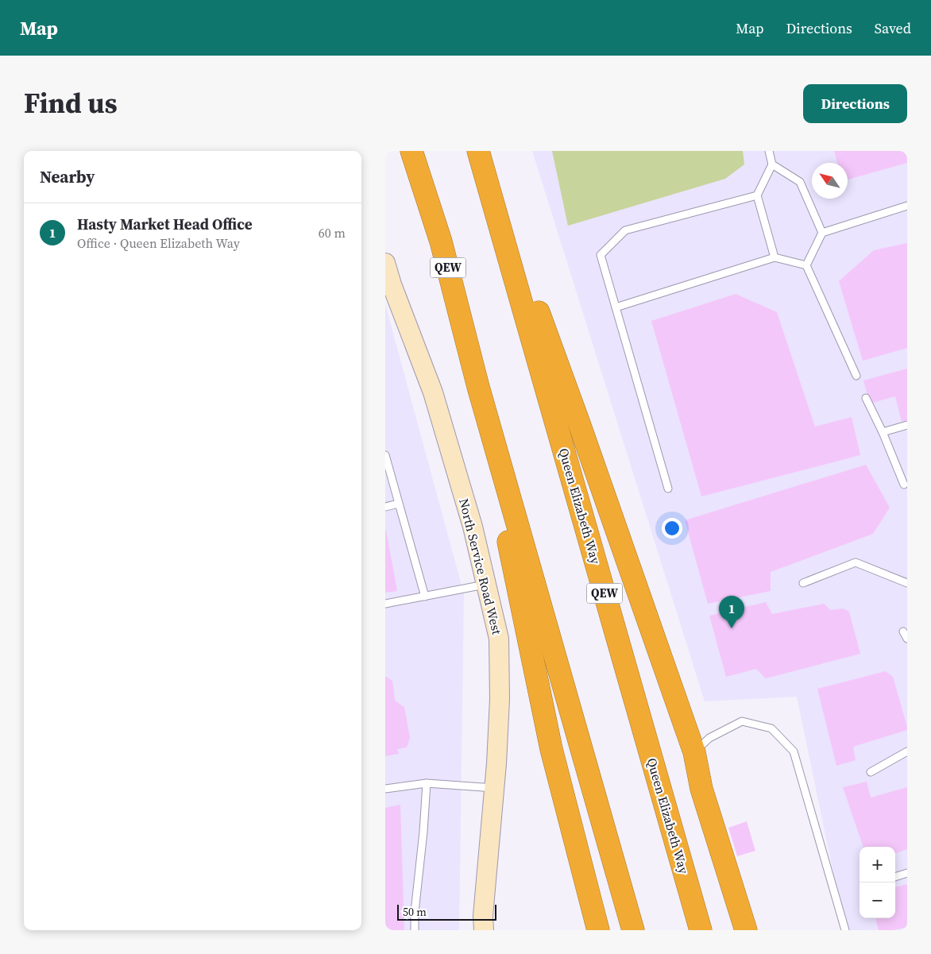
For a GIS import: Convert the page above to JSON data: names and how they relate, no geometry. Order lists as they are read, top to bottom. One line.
{"streets":{"highway":["QEW","Queen Elizabeth Way"],"street":["North Service Road West"]},"scale_bar":"50 m","north":"top left","page":{"header":"Map","nav":["Map","Directions","Saved"],"title":"Find us","buttons":"Directions","heading":"Nearby","list":[{"mark":"1","name":"Hasty Market Head Office","note":"Office · Queen Elizabeth Way","value":"60 m"}],"pins":"1","map_buttons":["+","−"],"scale":"50 m"}}
